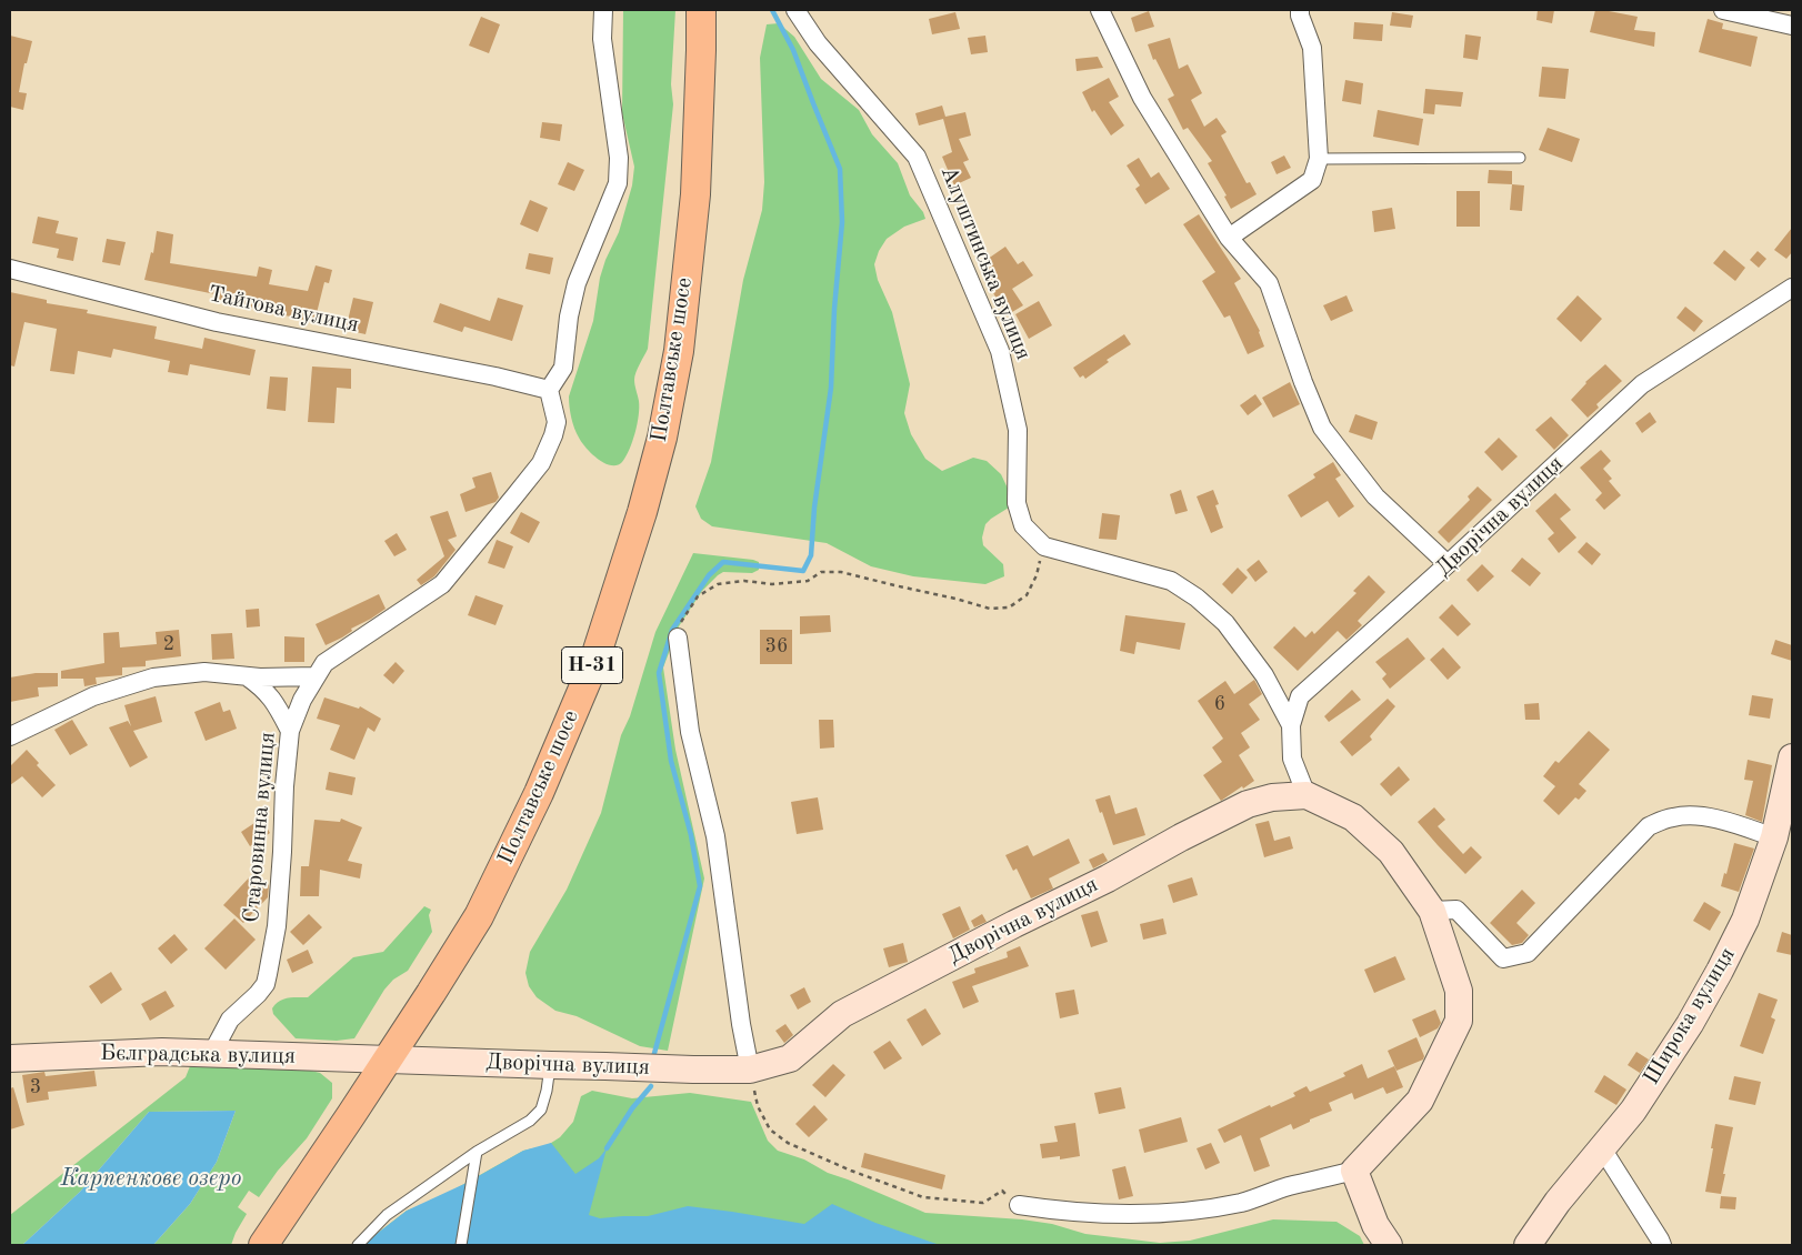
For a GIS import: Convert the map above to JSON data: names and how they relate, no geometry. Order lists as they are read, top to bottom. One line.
{"streets":{"main road":["Полтавське шосе","Н-31"],"street":["Алуштинська вулиця","Тайгова вулиця","Дворічна вулиця","Старовинна вулиця","Широка вулиця","Бєлградська вулиця"]},"crossings":[["Алуштинська вулиця","Дворічна вулиця"],["Тайгова вулиця","Старовинна вулиця"],["Полтавське шосе","Дворічна вулиця"],["Полтавське шосе","Бєлградська вулиця"],["Дворічна вулиця","Бєлградська вулиця"],["Старовинна вулиця","Бєлградська вулиця"]],"water":["Карпенкове озеро"],"house_numbers":["2","36","6","3"]}
